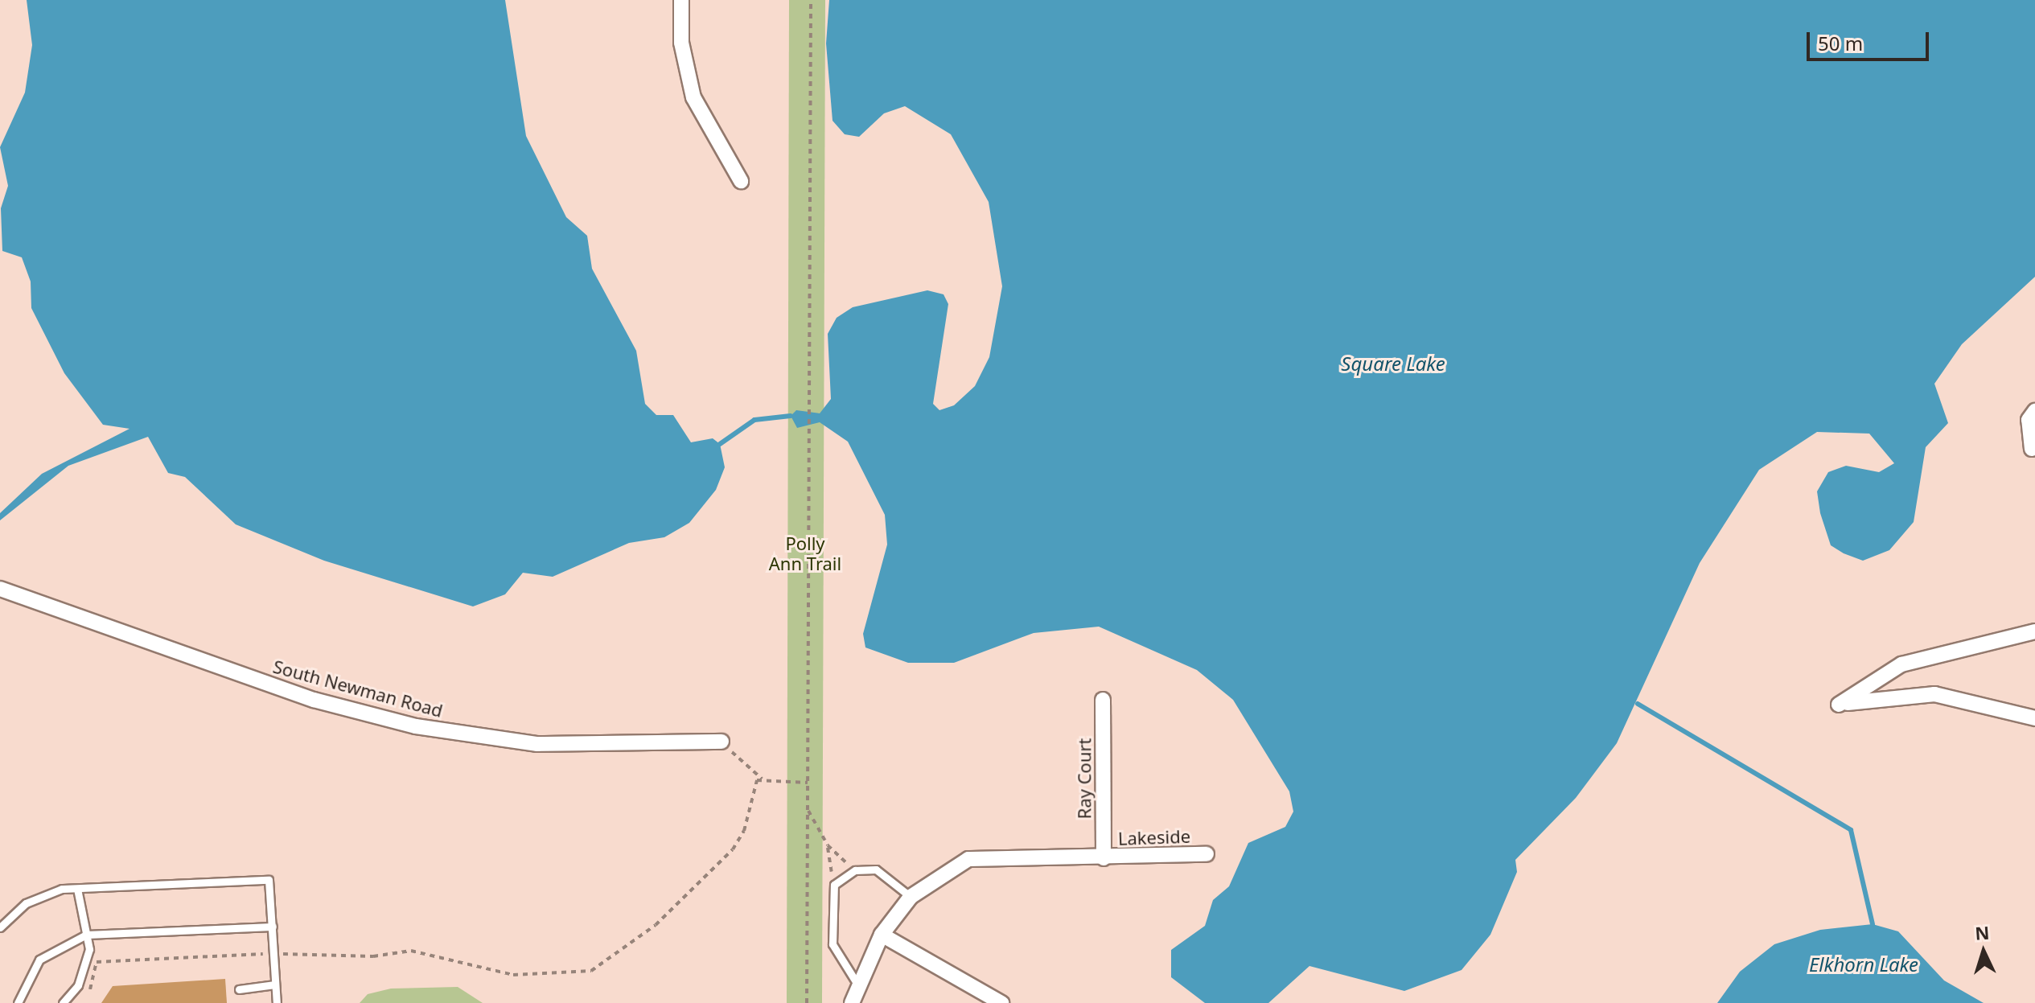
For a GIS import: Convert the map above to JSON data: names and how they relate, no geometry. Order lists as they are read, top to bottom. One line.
{"streets":{"street":["South Newman Road","Ray Court","Lakeside"]},"crossings":[["Ray Court","Lakeside"]],"water":["Square Lake","Elkhorn Lake"],"parks":["Polly Ann Trail"],"scale_bar":"50 m","north":"top"}
